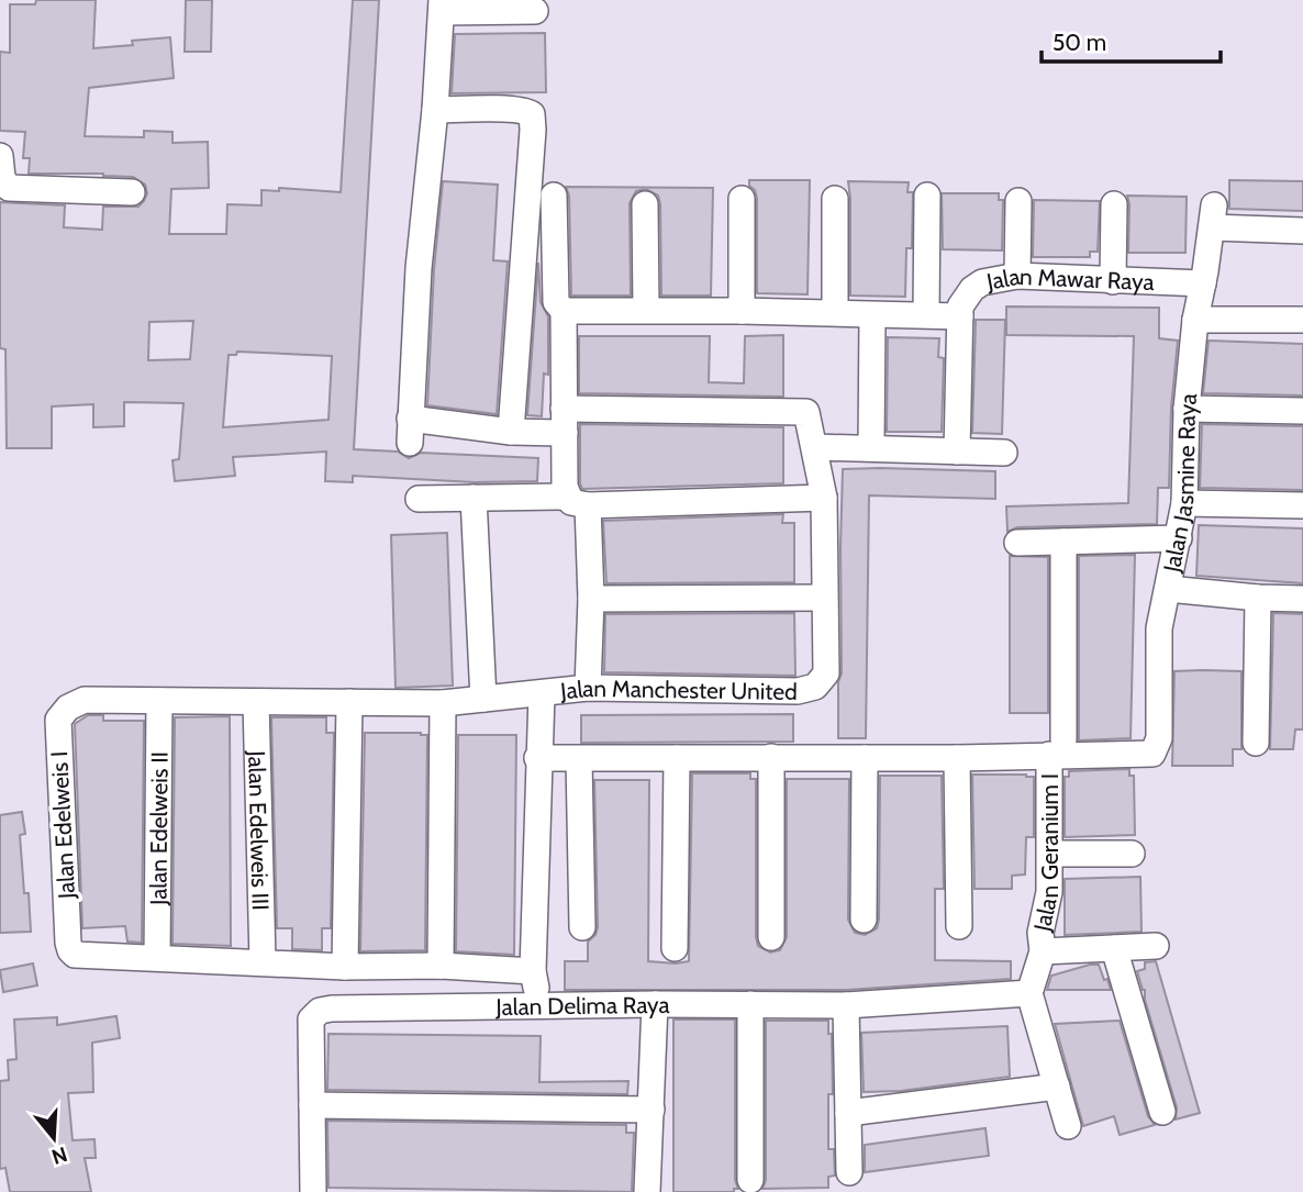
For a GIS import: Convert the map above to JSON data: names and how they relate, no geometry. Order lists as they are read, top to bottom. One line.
{"streets":{"street":["Jalan Mawar Raya","Jalan Jasmine Raya","Jalan Manchester United","Jalan Edelweis I","Jalan Edelweis II","Jalan Edelweis III","Jalan Geranium I","Jalan Delima Raya"]},"crossings":[["Jalan Mawar Raya","Jalan Jasmine Raya"],["Jalan Jasmine Raya","Jalan Geranium I"],["Jalan Manchester United","Jalan Edelweis I"],["Jalan Manchester United","Jalan Edelweis II"],["Jalan Manchester United","Jalan Edelweis III"],["Jalan Edelweis I","Jalan Edelweis II"],["Jalan Geranium I","Jalan Delima Raya"]],"scale_bar":"50 m","north":"bottom"}
